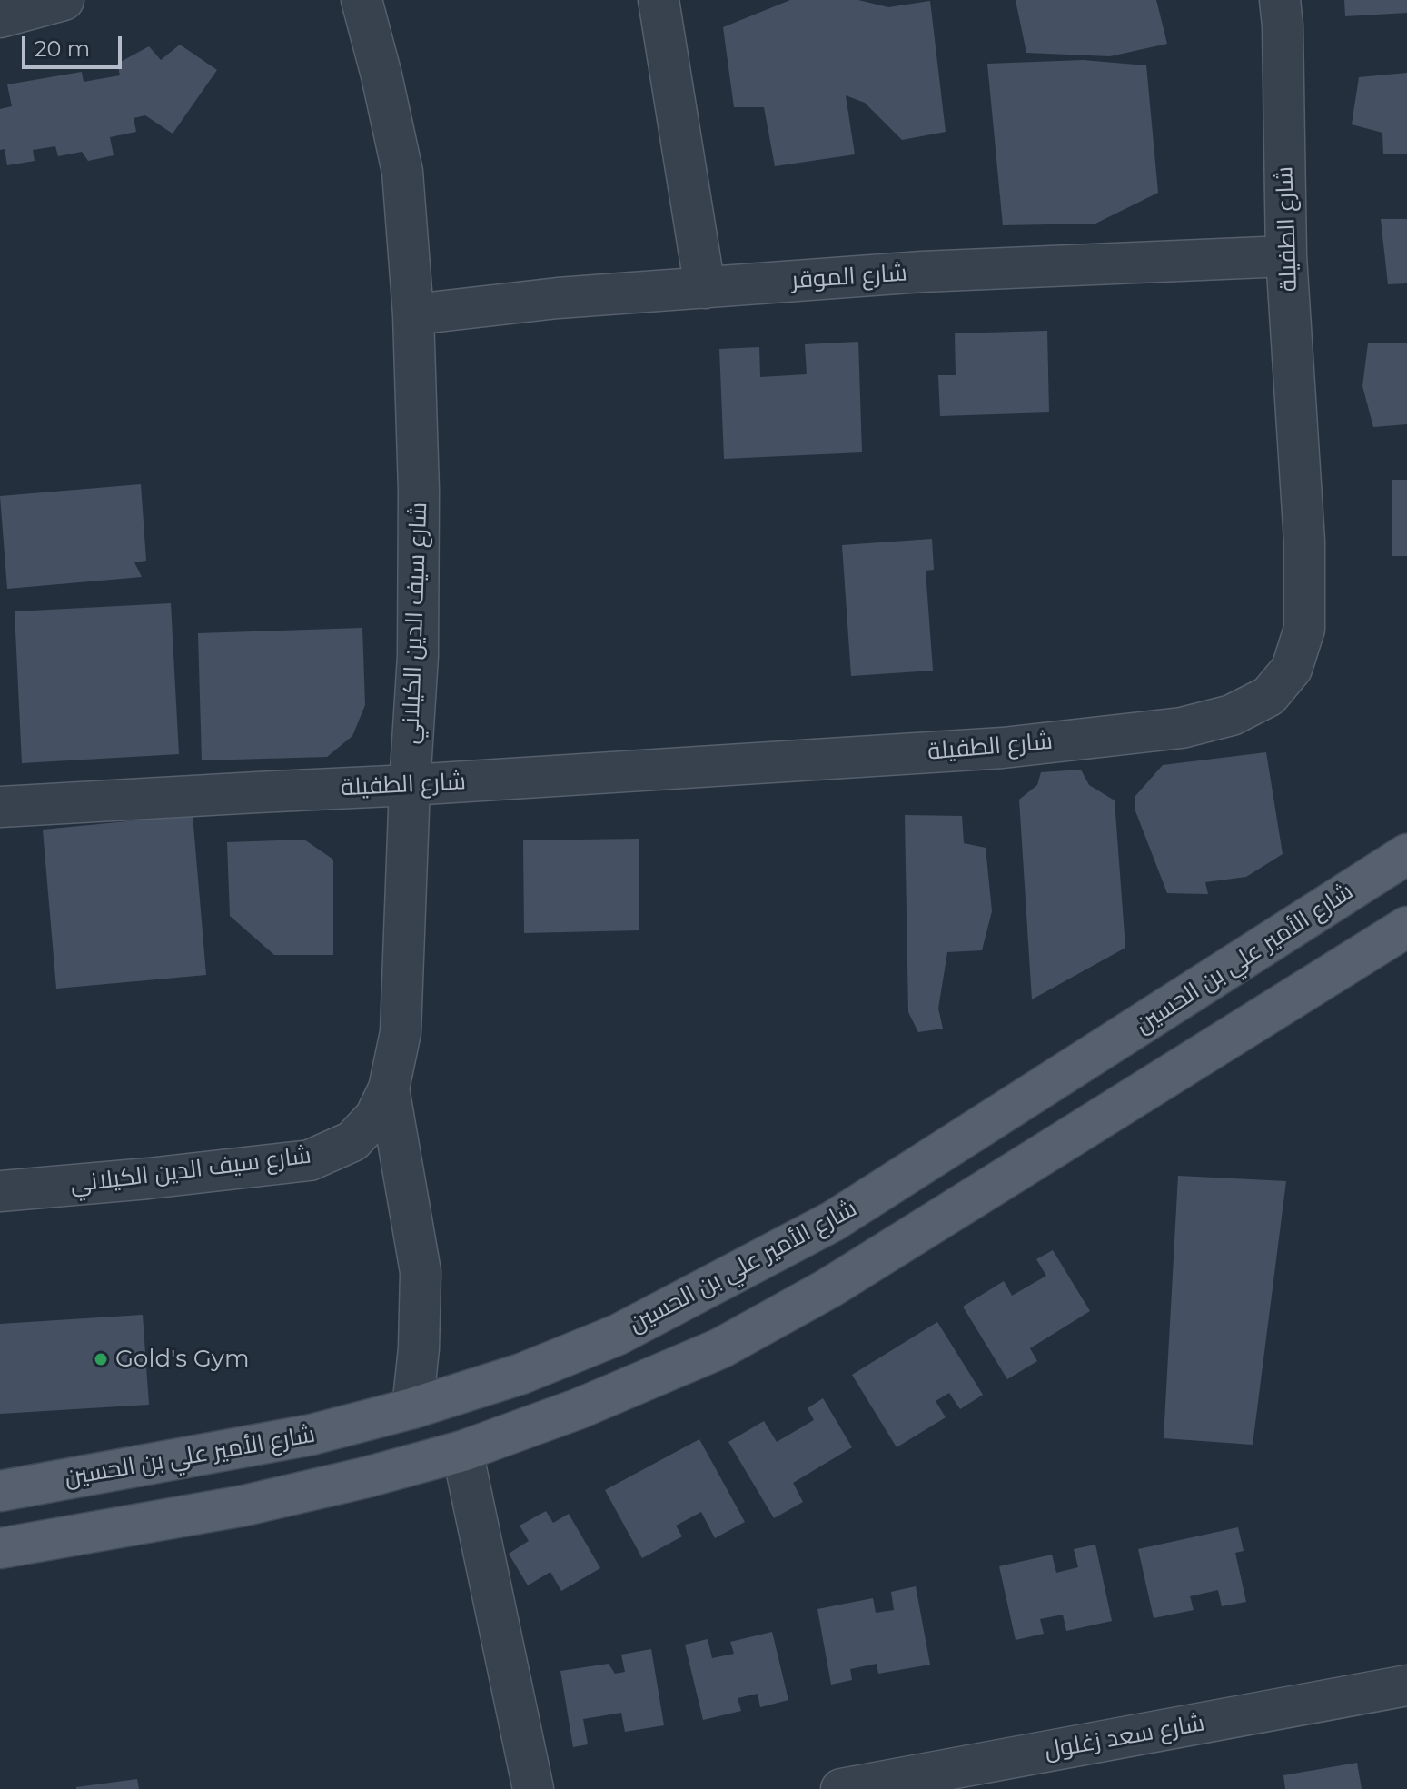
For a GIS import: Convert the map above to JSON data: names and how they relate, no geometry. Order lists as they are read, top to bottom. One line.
{"streets":{"main road":["شارع الأمير علي بن الحسين"],"street":["شارع الطفيلة","شارع الموقر","شارع سيف الدين الكيلاني","شارع سعد زغلول"]},"crossings":[["شارع الطفيلة","شارع الموقر"],["شارع الطفيلة","شارع سيف الدين الكيلاني"],["شارع الموقر","شارع سيف الدين الكيلاني"]],"places":["Gold's Gym"],"scale_bar":"20 m"}
